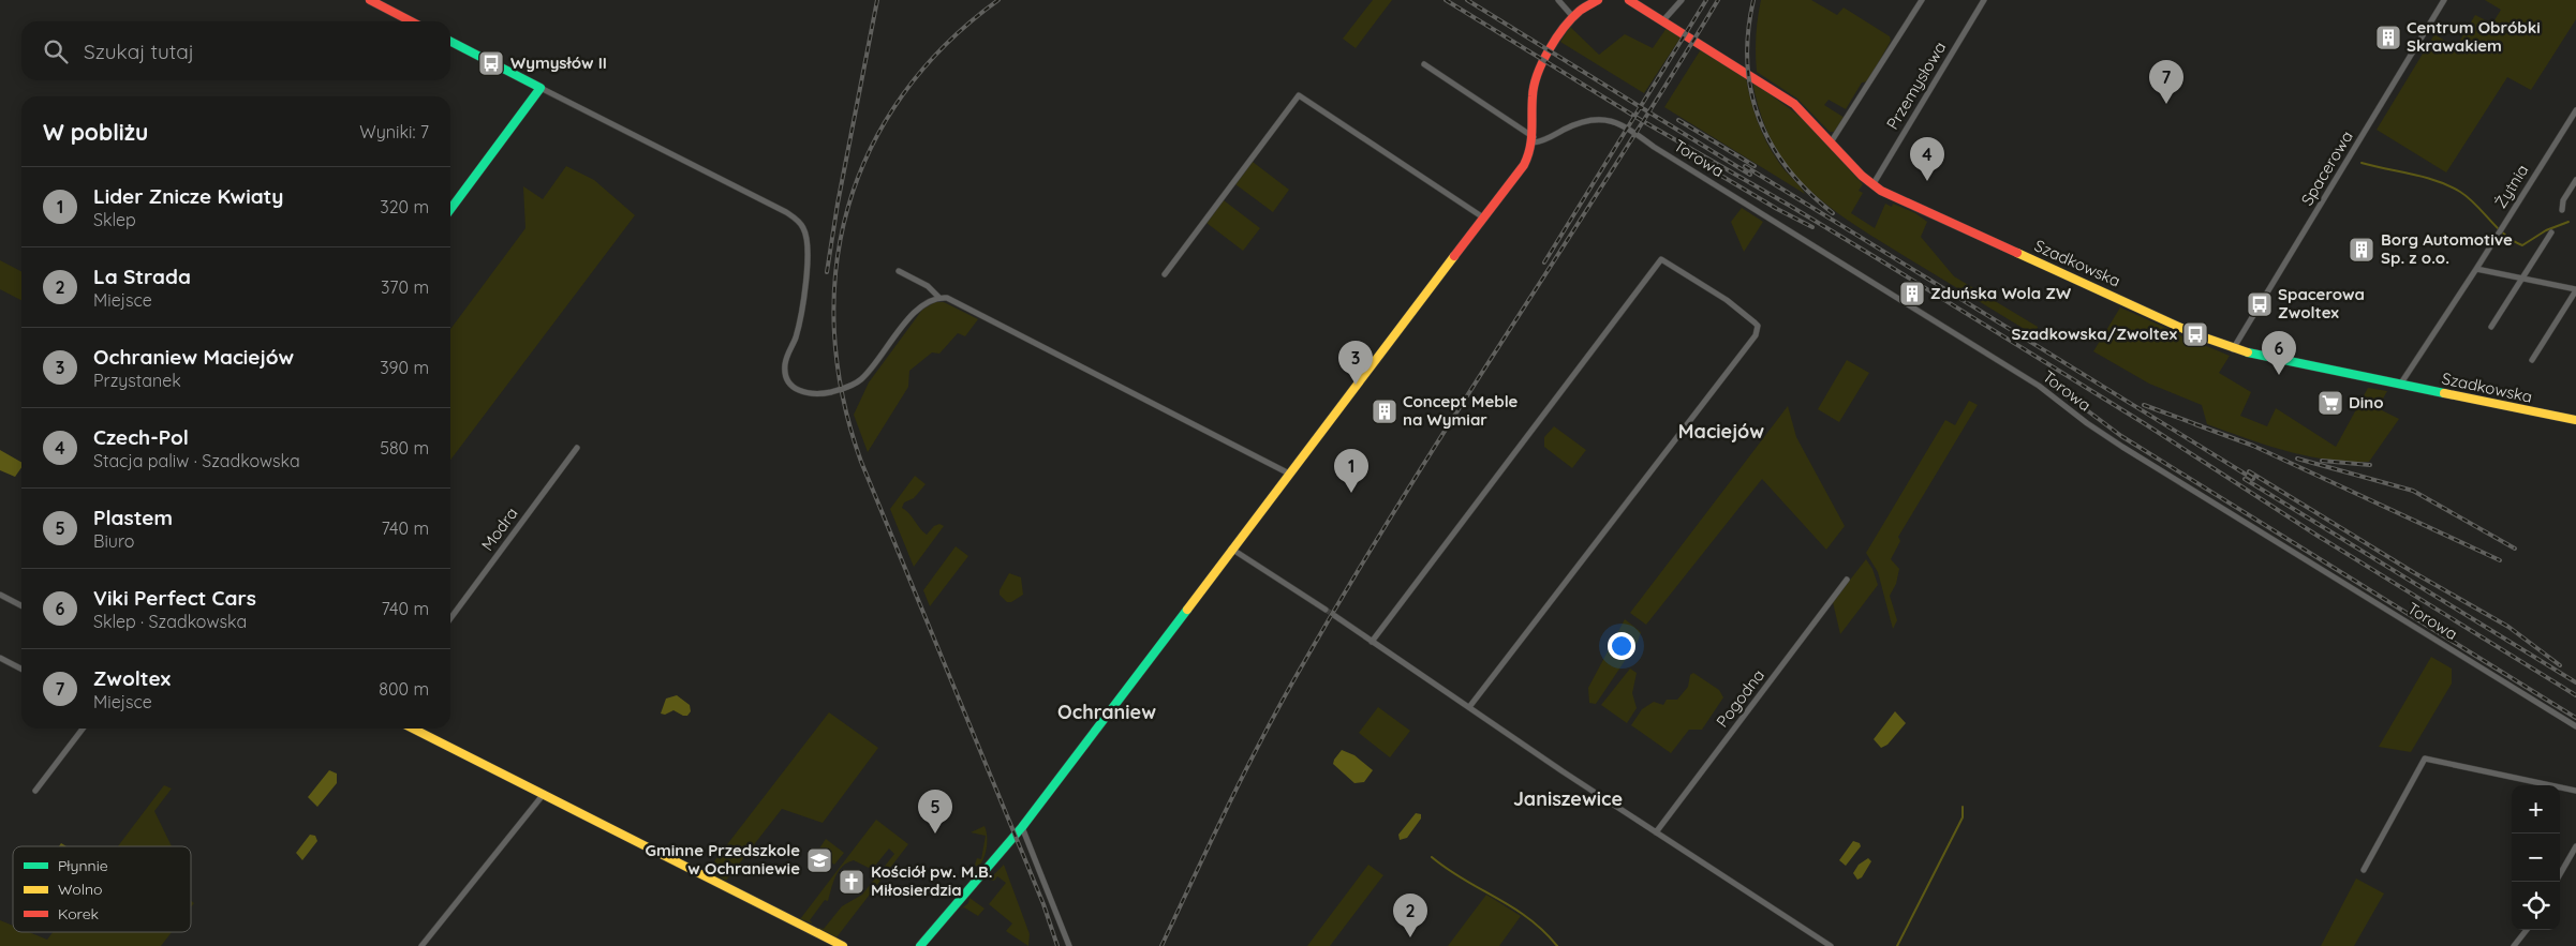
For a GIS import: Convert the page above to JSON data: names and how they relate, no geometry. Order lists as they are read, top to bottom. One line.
{"streets":{"street":["Przemysłowa","Torowa","Spacerowa","Żytnia","Szadkowska","Modra","Pogodna"]},"crossings":[["Przemysłowa","Szadkowska"],["Spacerowa","Szadkowska"],["Żytnia","Szadkowska"]],"districts":["Maciejów","Ochraniew","Janiszewice"],"places":{"building":["Centrum Obróbki Skrawakiem","Borg Automotive Sp. z o.o.","Zduńska Wola ZW","Concept Meble na Wymiar"],"bus stop":["Wymysłów II","Spacerowa Zwoltex","Szadkowska/Zwoltex"],"supermarket":["Dino"],"school or university":["Gminne Przedszkole w Ochraniewie"],"church":["Kościół pw. M.B. Miłosierdzia"]},"legend":["Płynnie","Wolno","Korek"],"page":{"search":"Szukaj tutaj","pins":["7","4","6","3","1","5","2"],"heading":["W pobliżu","Wyniki: 7"],"list":[{"mark":"1","name":"Lider Znicze Kwiaty","note":"Sklep","value":"320 m"},{"mark":"2","name":"La Strada","note":"Miejsce","value":"370 m"},{"mark":"3","name":"Ochraniew Maciejów","note":"Przystanek","value":"390 m"},{"mark":"4","name":"Czech-Pol","note":"Stacja paliw · Szadkowska","value":"580 m"},{"mark":"5","name":"Plastem","note":"Biuro","value":"740 m"},{"mark":"6","name":"Viki Perfect Cars","note":"Sklep · Szadkowska","value":"740 m"},{"mark":"7","name":"Zwoltex","note":"Miejsce","value":"800 m"}],"map_buttons":["+","−"]}}
